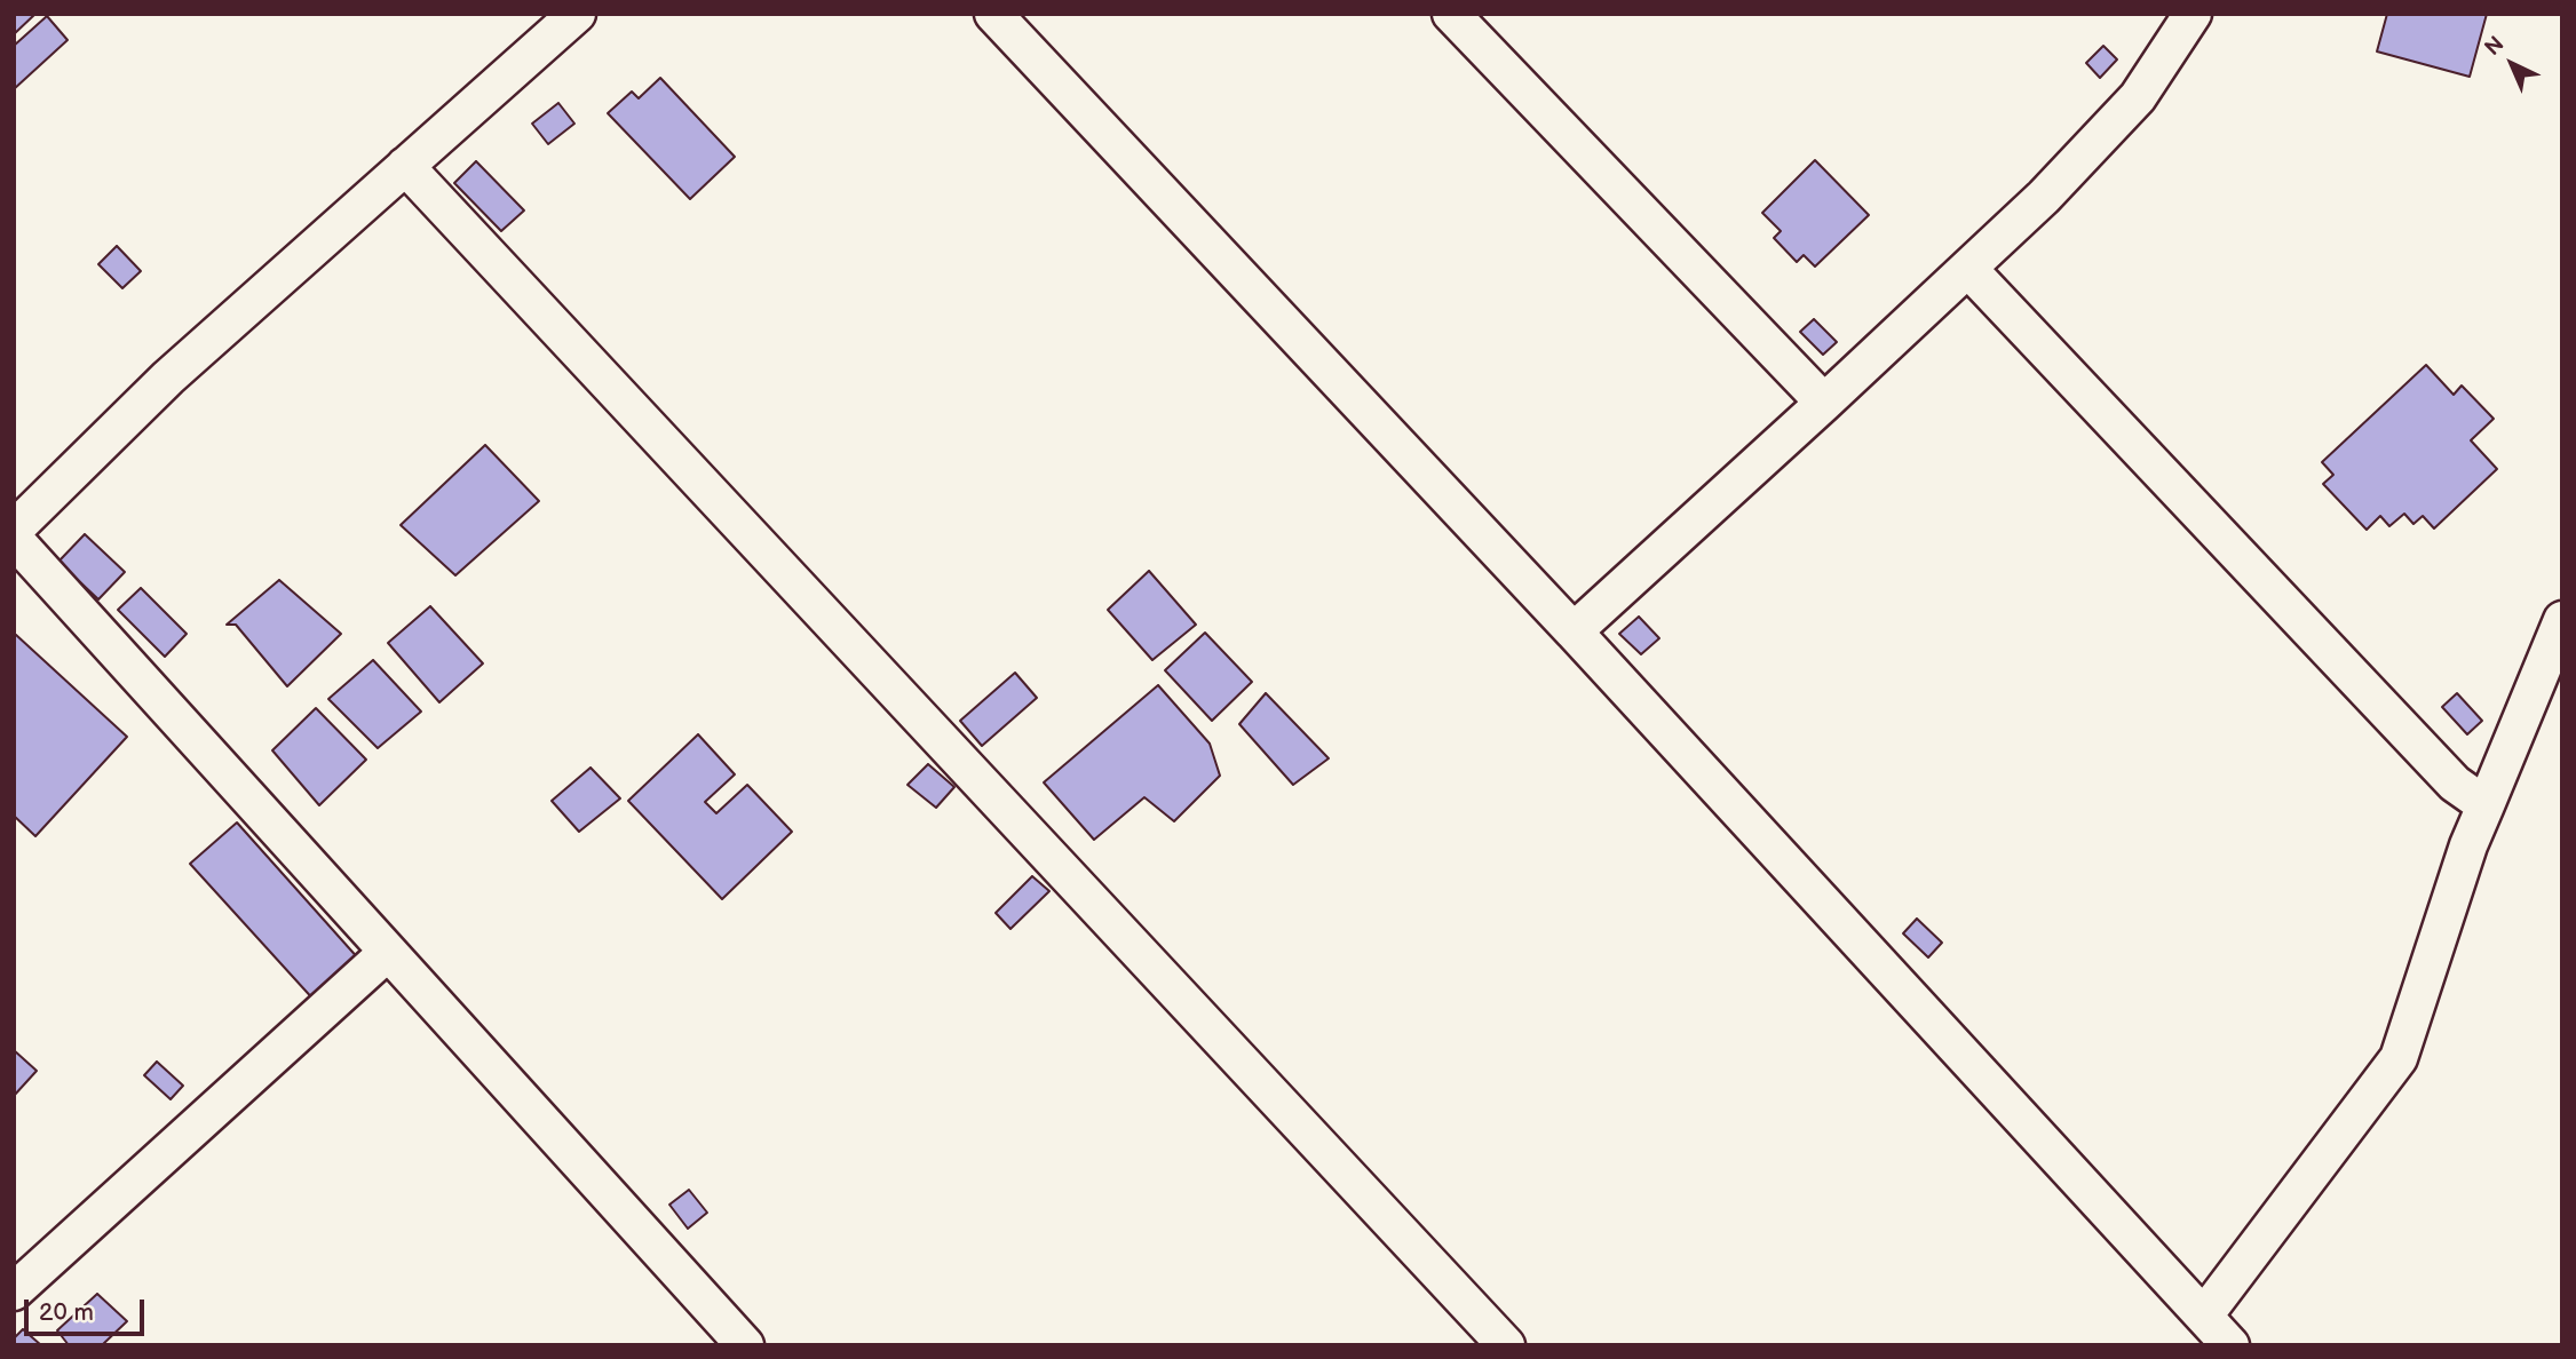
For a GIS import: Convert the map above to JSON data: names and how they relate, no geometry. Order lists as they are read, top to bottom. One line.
{"scale_bar":"20 m","north":"top left"}
